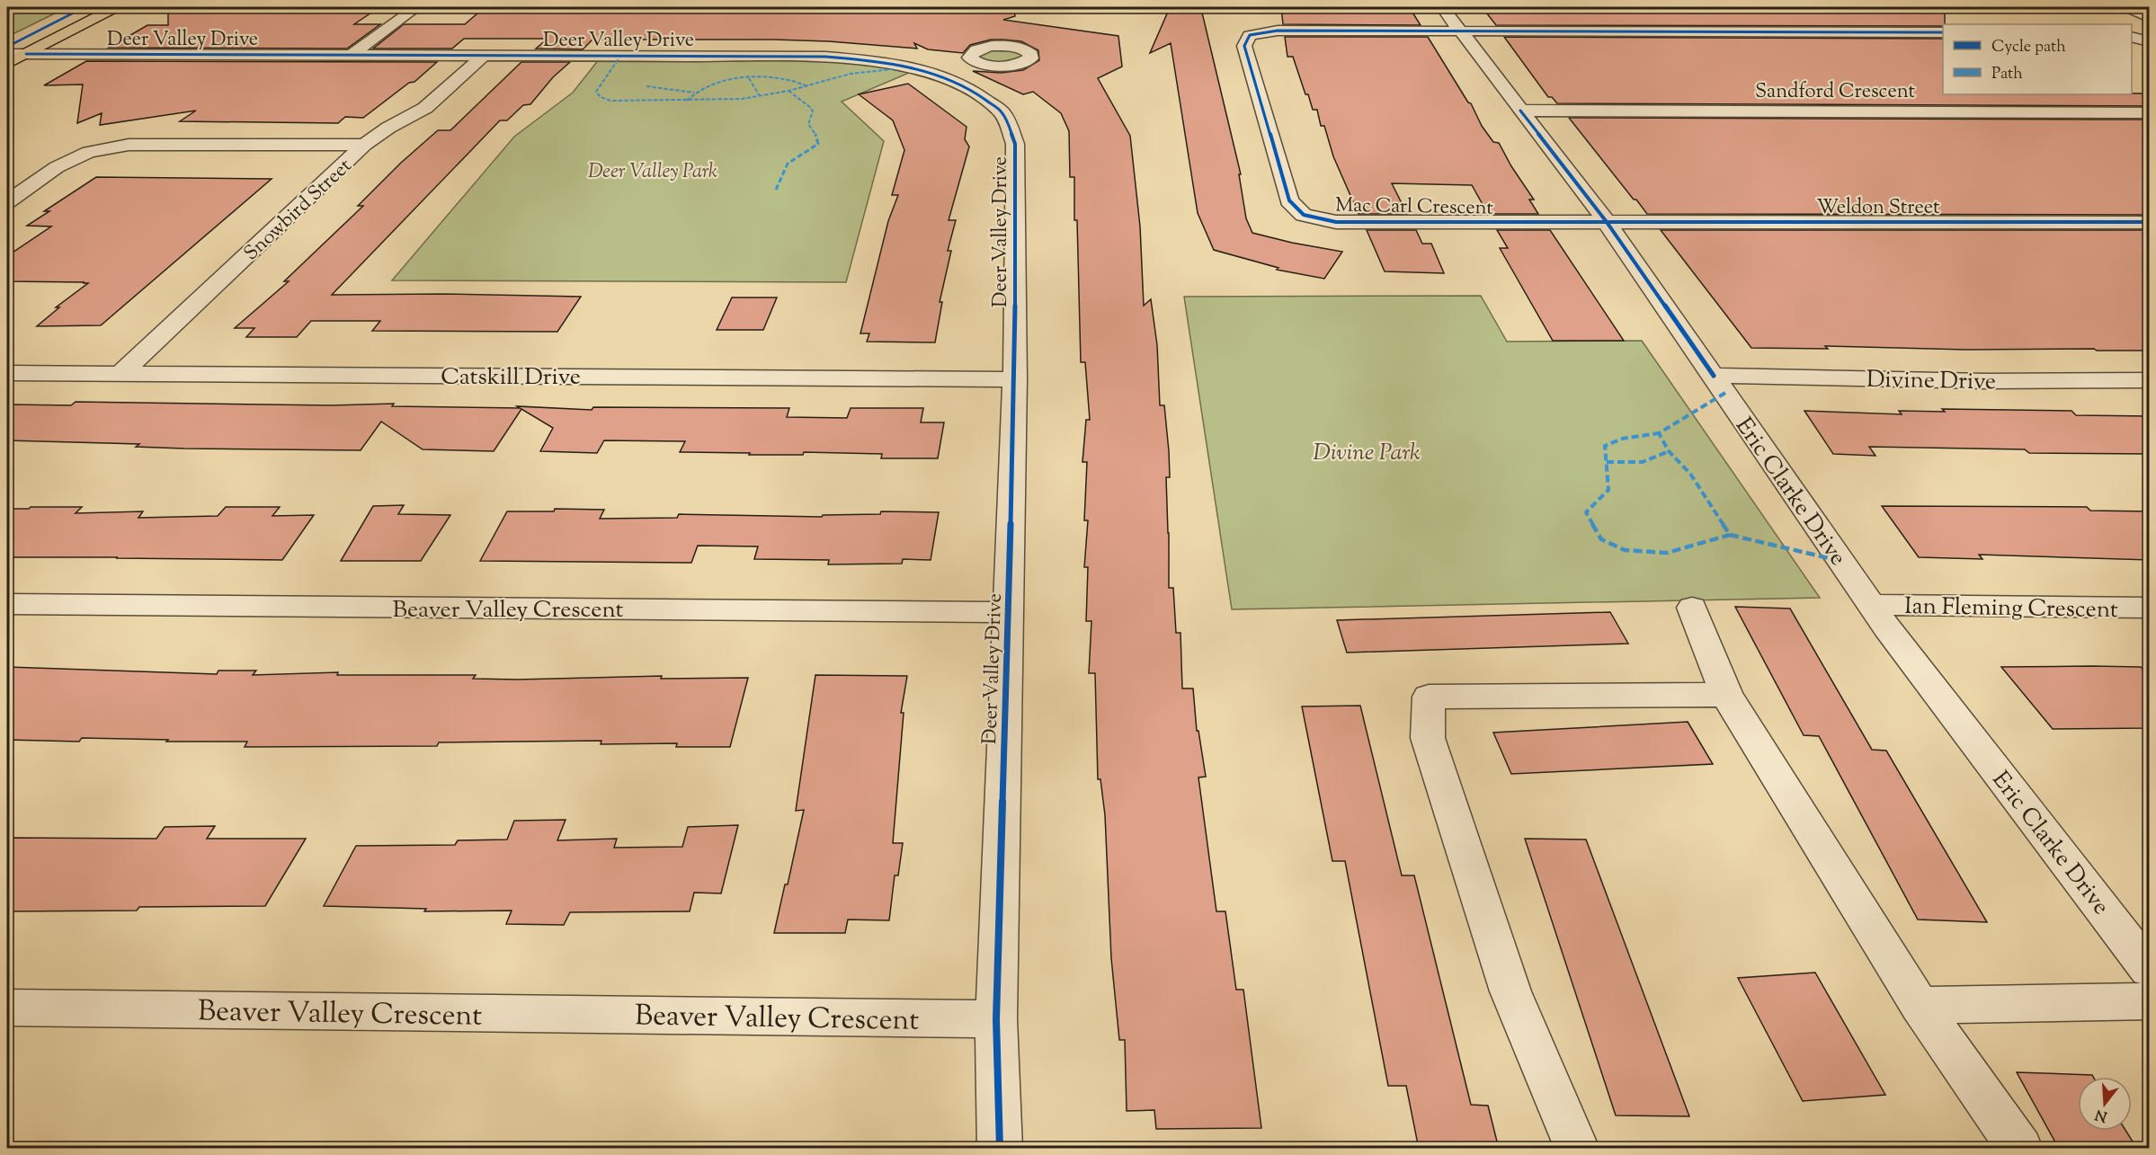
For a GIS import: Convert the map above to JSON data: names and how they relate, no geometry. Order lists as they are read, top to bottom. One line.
{"streets":{"street":["Deer Valley Drive","Sandford Crescent","Mac Carl Crescent","Weldon Street","Snowbird Street","Catskill Drive","Divine Drive","Eric Clarke Drive","Ian Fleming Crescent","Beaver Valley Crescent"]},"crossings":[["Deer Valley Drive","Snowbird Street"],["Deer Valley Drive","Catskill Drive"],["Deer Valley Drive","Beaver Valley Crescent"],["Sandford Crescent","Eric Clarke Drive"],["Mac Carl Crescent","Weldon Street"],["Mac Carl Crescent","Eric Clarke Drive"],["Weldon Street","Eric Clarke Drive"],["Snowbird Street","Catskill Drive"],["Divine Drive","Eric Clarke Drive"],["Eric Clarke Drive","Ian Fleming Crescent"]],"parks":["Deer Valley Park","Divine Park"],"legend":["Cycle path","Path"],"north":"bottom"}
